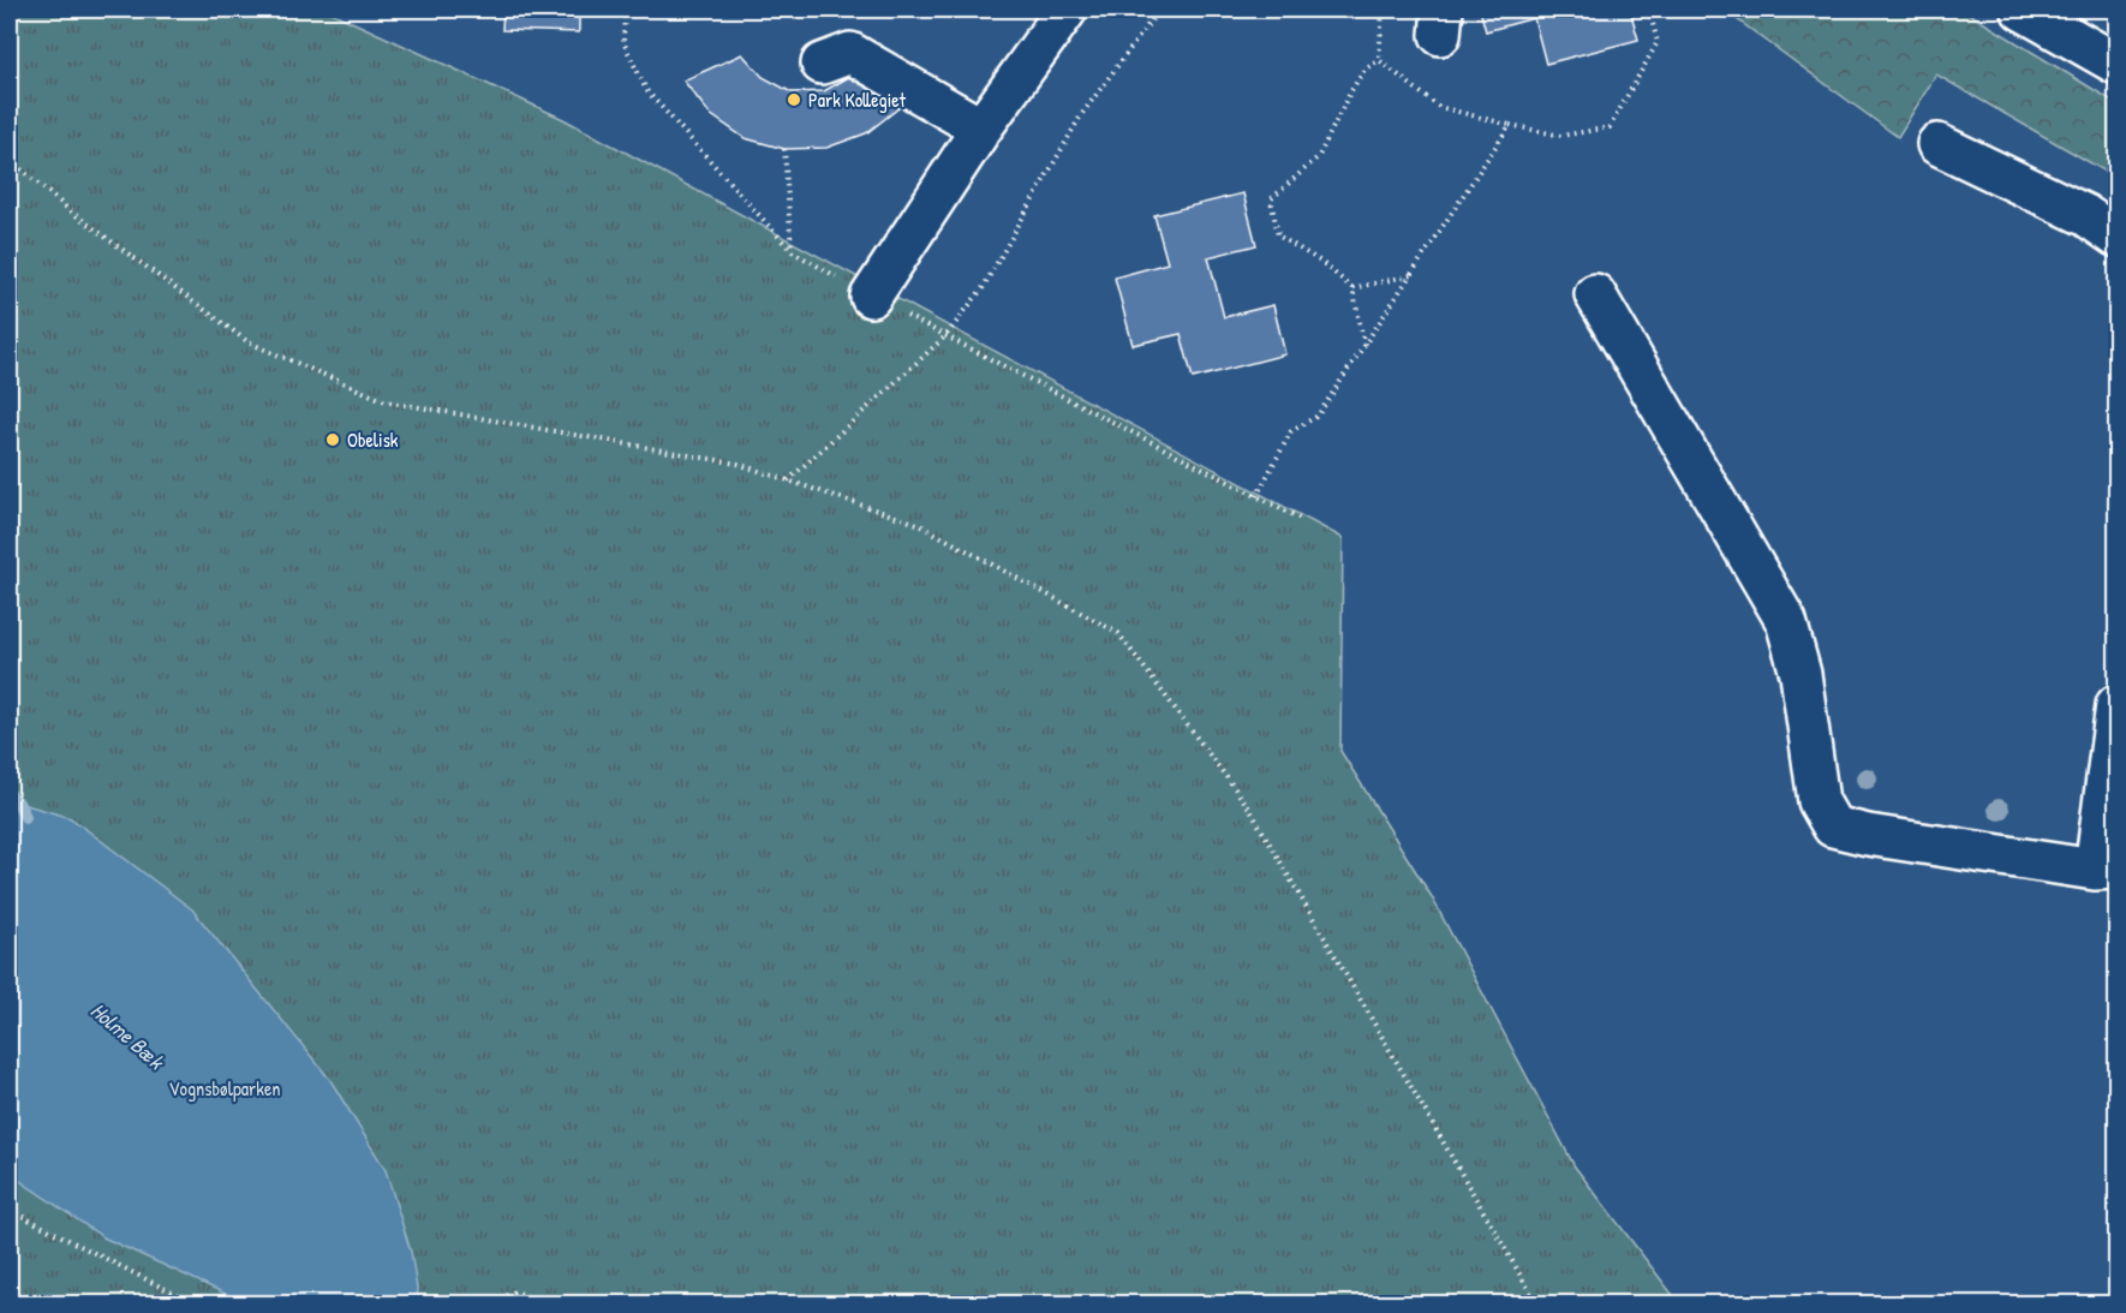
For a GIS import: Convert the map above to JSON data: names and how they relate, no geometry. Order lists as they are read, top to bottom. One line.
{"water":["Holme Bæk"],"parks":["Vognsbølparken"],"places":["Park Kollegiet","Obelisk"]}
